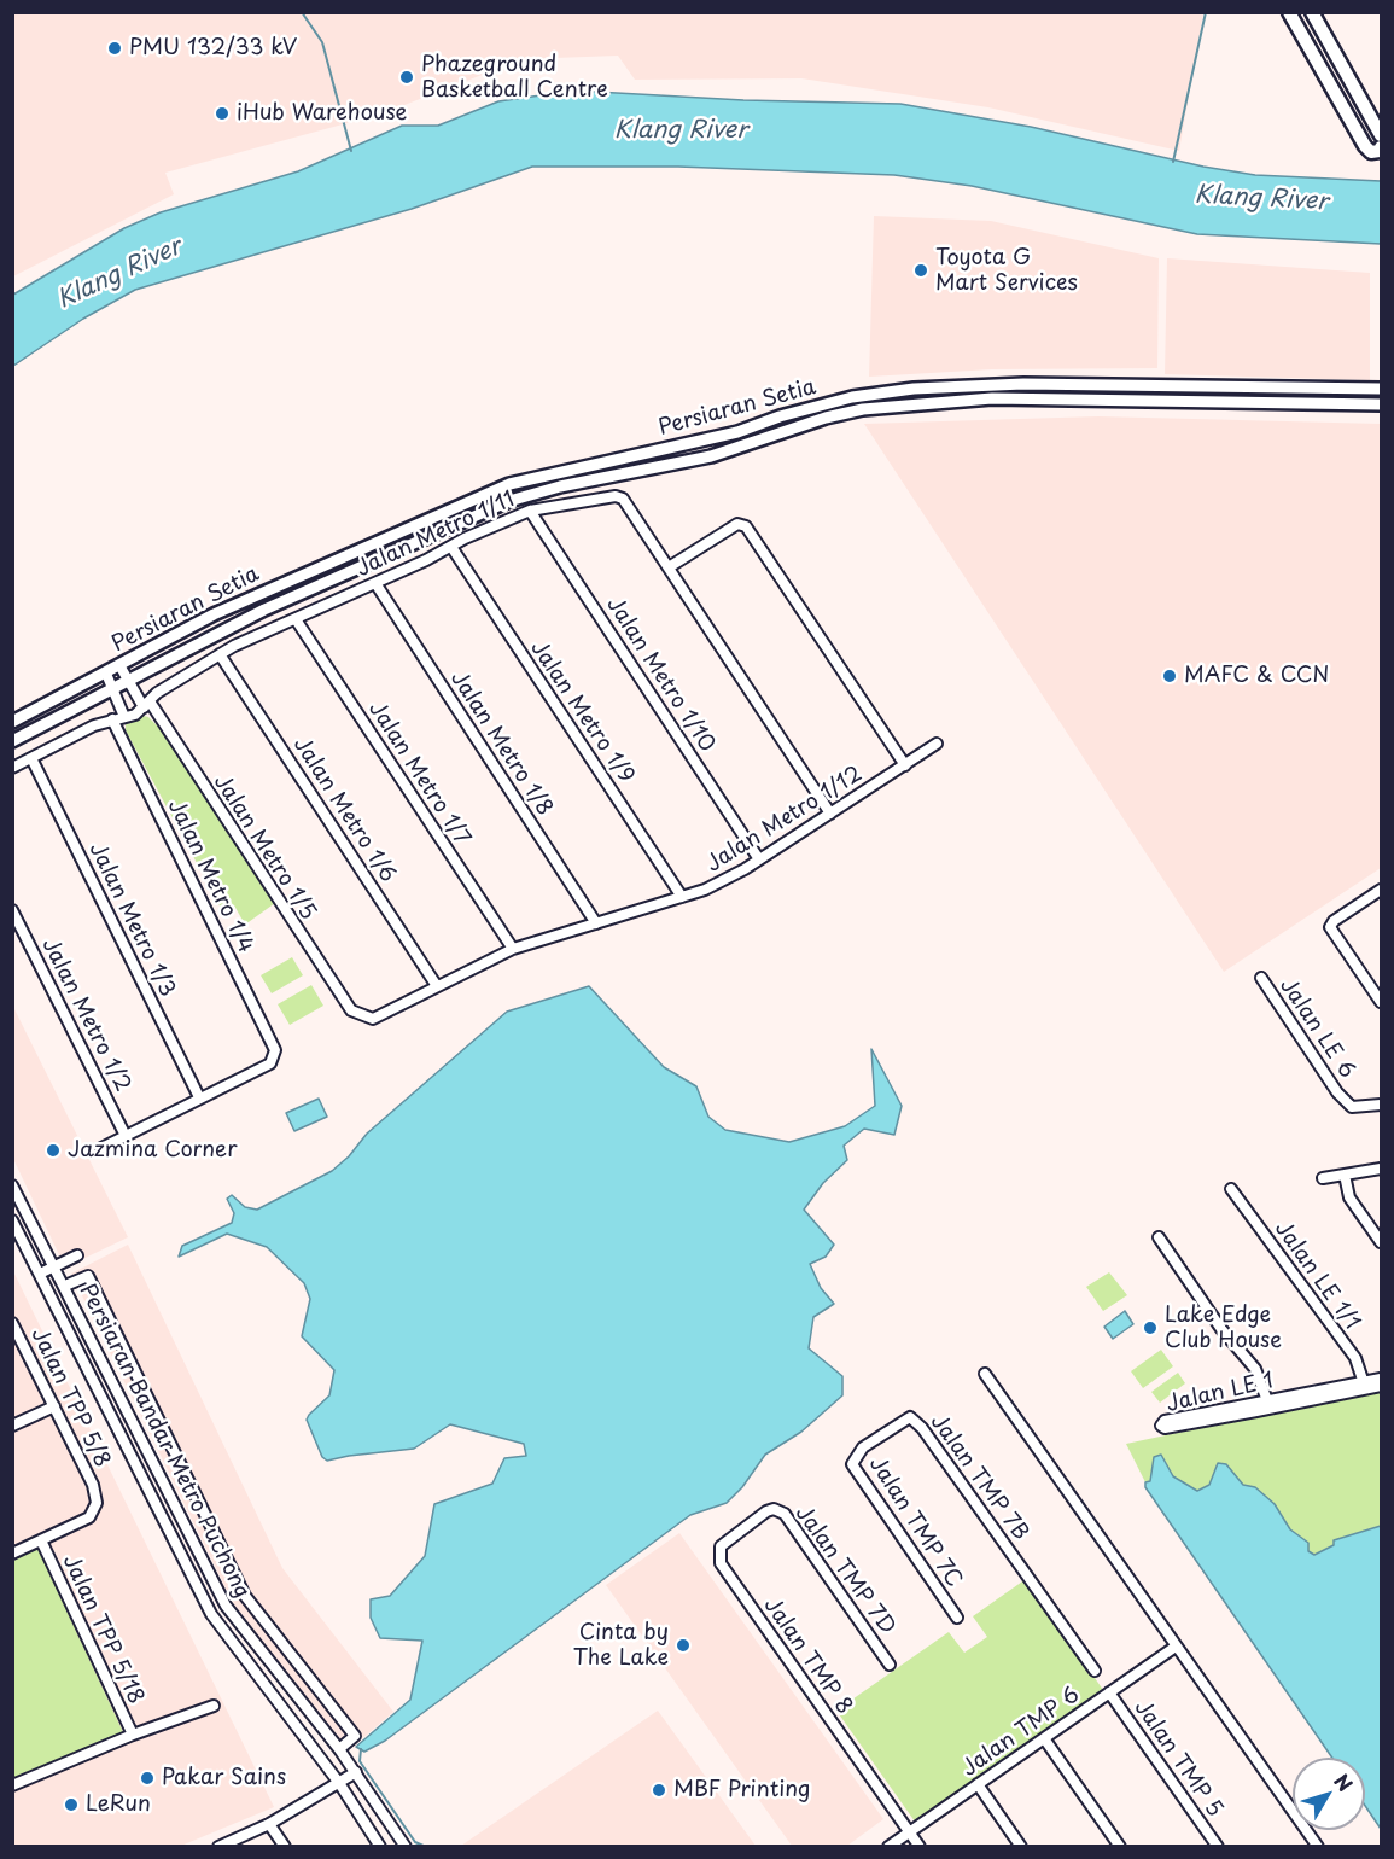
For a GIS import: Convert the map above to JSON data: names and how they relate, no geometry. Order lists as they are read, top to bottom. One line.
{"streets":{"street":["Persiaran Setia","Jalan Metro 1/11","Jalan Metro 1/10","Jalan Metro 1/9","Jalan Metro 1/8","Jalan Metro 1/7","Jalan Metro 1/6","Jalan Metro 1/12","Jalan Metro 1/5","Jalan Metro 1/4","Jalan Metro 1/3","Jalan Metro 1/2","Jalan LE 6","Jalan LE 1/1","Jalan LE 1","Jalan TPP 5/8","Persiaran Bandar Metro Puchong","Jalan TMP 7B","Jalan TMP 7C","Jalan TMP 7D","Jalan TPP 5/18","Jalan TMP 8","Jalan TMP 6","Jalan TMP 5"]},"crossings":[["Jalan Metro 1/11","Jalan Metro 1/10"],["Jalan Metro 1/11","Jalan Metro 1/9"],["Jalan Metro 1/11","Jalan Metro 1/8"],["Jalan Metro 1/11","Jalan Metro 1/7"],["Jalan Metro 1/11","Jalan Metro 1/6"],["Jalan Metro 1/11","Jalan Metro 1/12"],["Jalan Metro 1/11","Jalan Metro 1/5"],["Jalan Metro 1/10","Jalan Metro 1/12"],["Jalan Metro 1/9","Jalan Metro 1/12"],["Jalan Metro 1/8","Jalan Metro 1/12"],["Jalan Metro 1/7","Jalan Metro 1/12"],["Jalan Metro 1/6","Jalan Metro 1/5"],["Jalan Metro 1/4","Jalan Metro 1/3"],["Jalan LE 1/1","Jalan LE 1"],["Jalan TPP 5/8","Jalan TPP 5/18"],["Jalan TMP 7B","Jalan TMP 7C"],["Jalan TMP 7D","Jalan TMP 8"],["Jalan TMP 8","Jalan TMP 6"],["Jalan TMP 6","Jalan TMP 5"]],"water":["Klang River"],"places":["PMU 132/33 kV","Phazeground Basketball Centre","iHub Warehouse","Toyota G Mart Services","MAFC & CCN","Jazmina Corner","Lake Edge Club House","Cinta by The Lake","Pakar Sains","MBF Printing","LeRun"],"north":"top right"}
